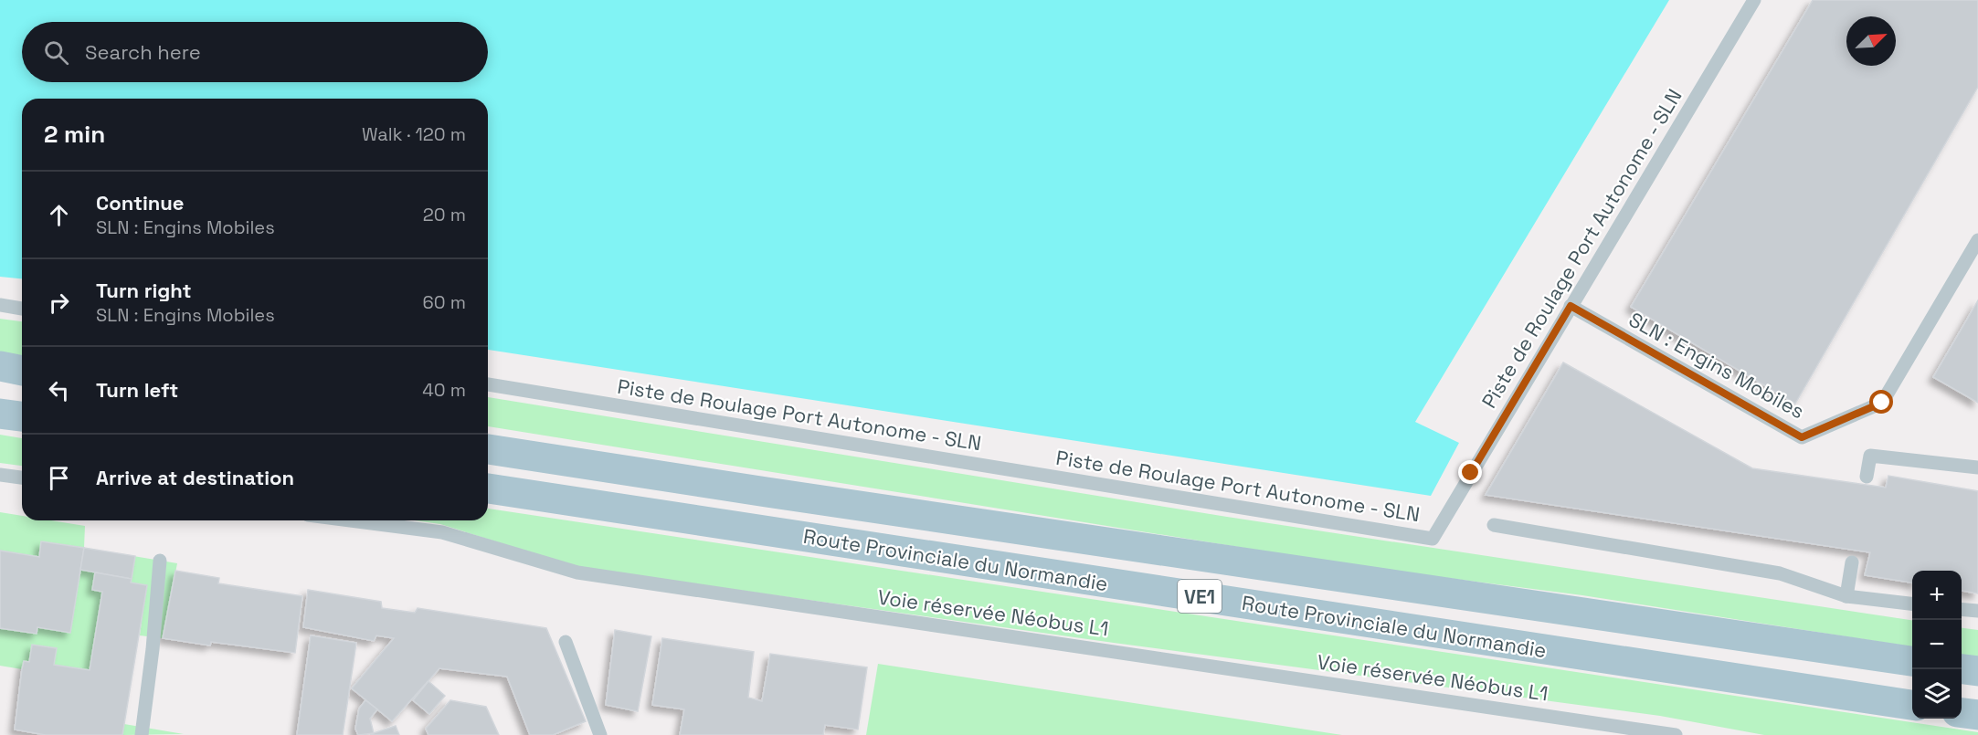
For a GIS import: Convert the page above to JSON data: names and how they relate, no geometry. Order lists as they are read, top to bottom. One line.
{"streets":{"main road":["Route Provinciale du Normandie","VE1"],"lane":["Piste de Roulage Port Autonome - SLN","SLN : Engins Mobiles","Voie réservée Néobus L1"]},"crossings":[["Piste de Roulage Port Autonome - SLN","SLN : Engins Mobiles"]],"north":"top right","page":{"search":"Search here","heading":["2 min","Walk · 120 m"],"list":[["Continue","SLN : Engins Mobiles","20 m"],["Turn right","SLN : Engins Mobiles","60 m"],["Turn left","40 m"],"Arrive at destination"],"map_buttons":["+","−"]}}
